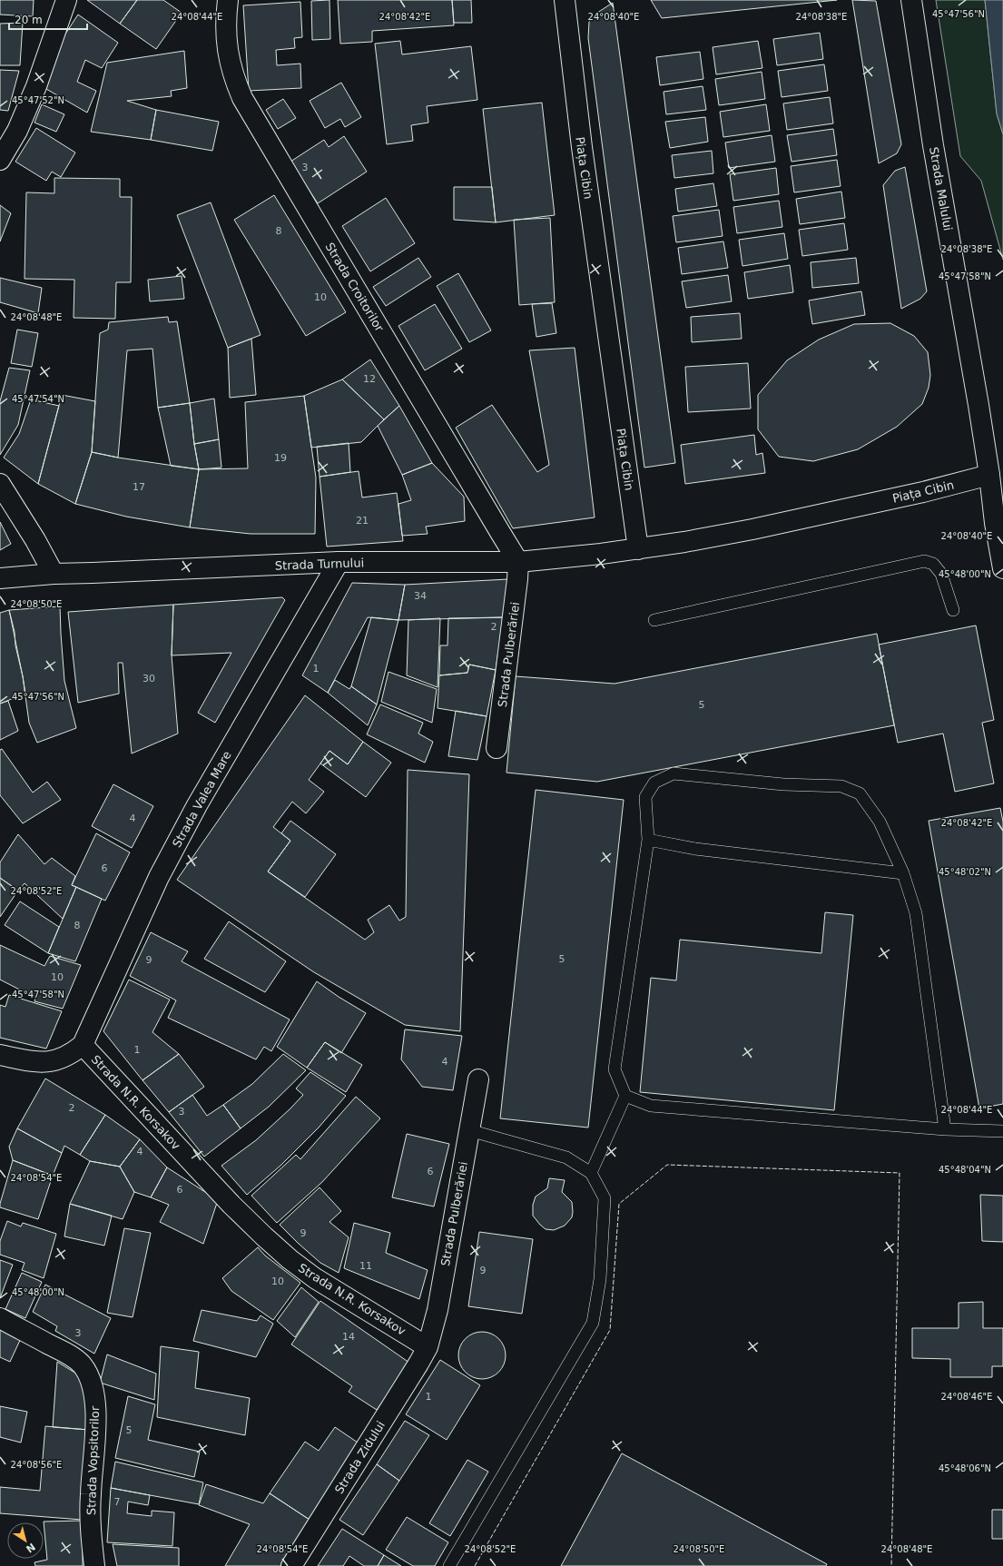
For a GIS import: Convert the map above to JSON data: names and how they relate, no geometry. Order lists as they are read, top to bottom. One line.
{"streets":{"street":["Piața Cibin","Strada Malului","Strada Croitorilor","Strada Turnului","Strada Pulberăriei","Strada Valea Mare","Strada N.R. Korsakov","Strada Zidului","Strada Vopsitorilor"]},"crossings":[["Piața Cibin","Strada Malului"],["Piața Cibin","Strada Turnului"],["Strada Croitorilor","Strada Turnului"],["Strada Croitorilor","Strada Pulberăriei"],["Strada Turnului","Strada Pulberăriei"],["Strada Turnului","Strada Valea Mare"],["Strada Pulberăriei","Strada N.R. Korsakov"],["Strada Pulberăriei","Strada Zidului"],["Strada Valea Mare","Strada N.R. Korsakov"],["Strada N.R. Korsakov","Strada Zidului"]],"house_numbers":["3","8","10","12","19","17","21","34","2","1","30","5","4","6","8","5","9","10","1","4","2","3","4","6","6","9","11","9","10","3","14","1","5","7"],"scale_bar":"20 m","north":"bottom right","coordinates":["45°47'56\"N","24°08'44\"E","24°08'42\"E","24°08'40\"E","24°08'38\"E","45°47'52\"N","45°47'58\"N","24°08'48\"E","45°47'54\"N","45°48'00\"N","24°08'50\"E","45°48'02\"N","24°08'52\"E","45°48'04\"N","24°08'54\"E","24°08'46\"E","24°08'56\"E","45°48'06\"N"]}
